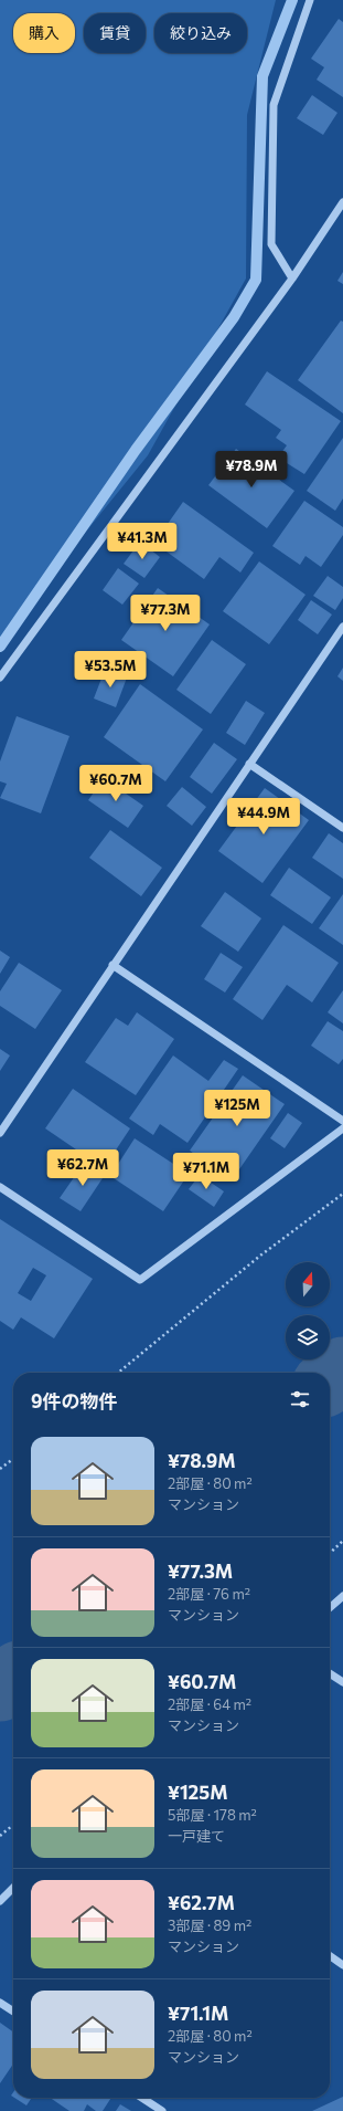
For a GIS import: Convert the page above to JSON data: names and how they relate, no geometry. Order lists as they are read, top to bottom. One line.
{"north":"top","page":{"chip":["購入","賃貸","絞り込み"],"price":["¥78.9M","¥41.3M","¥77.3M","¥53.5M","¥60.7M","¥44.9M","¥125M","¥62.7M","¥71.1M"],"heading":"9件の物件","list":[{"name":"¥78.9M","note":"2部屋 · 80 m² · マンション"},{"name":"¥77.3M","note":"2部屋 · 76 m² · マンション"},{"name":"¥60.7M","note":"2部屋 · 64 m² · マンション"},{"name":"¥125M","note":"5部屋 · 178 m² · 一戸建て"},{"name":"¥62.7M","note":"3部屋 · 89 m² · マンション"},{"name":"¥71.1M","note":"2部屋 · 80 m² · マンション"}]}}
